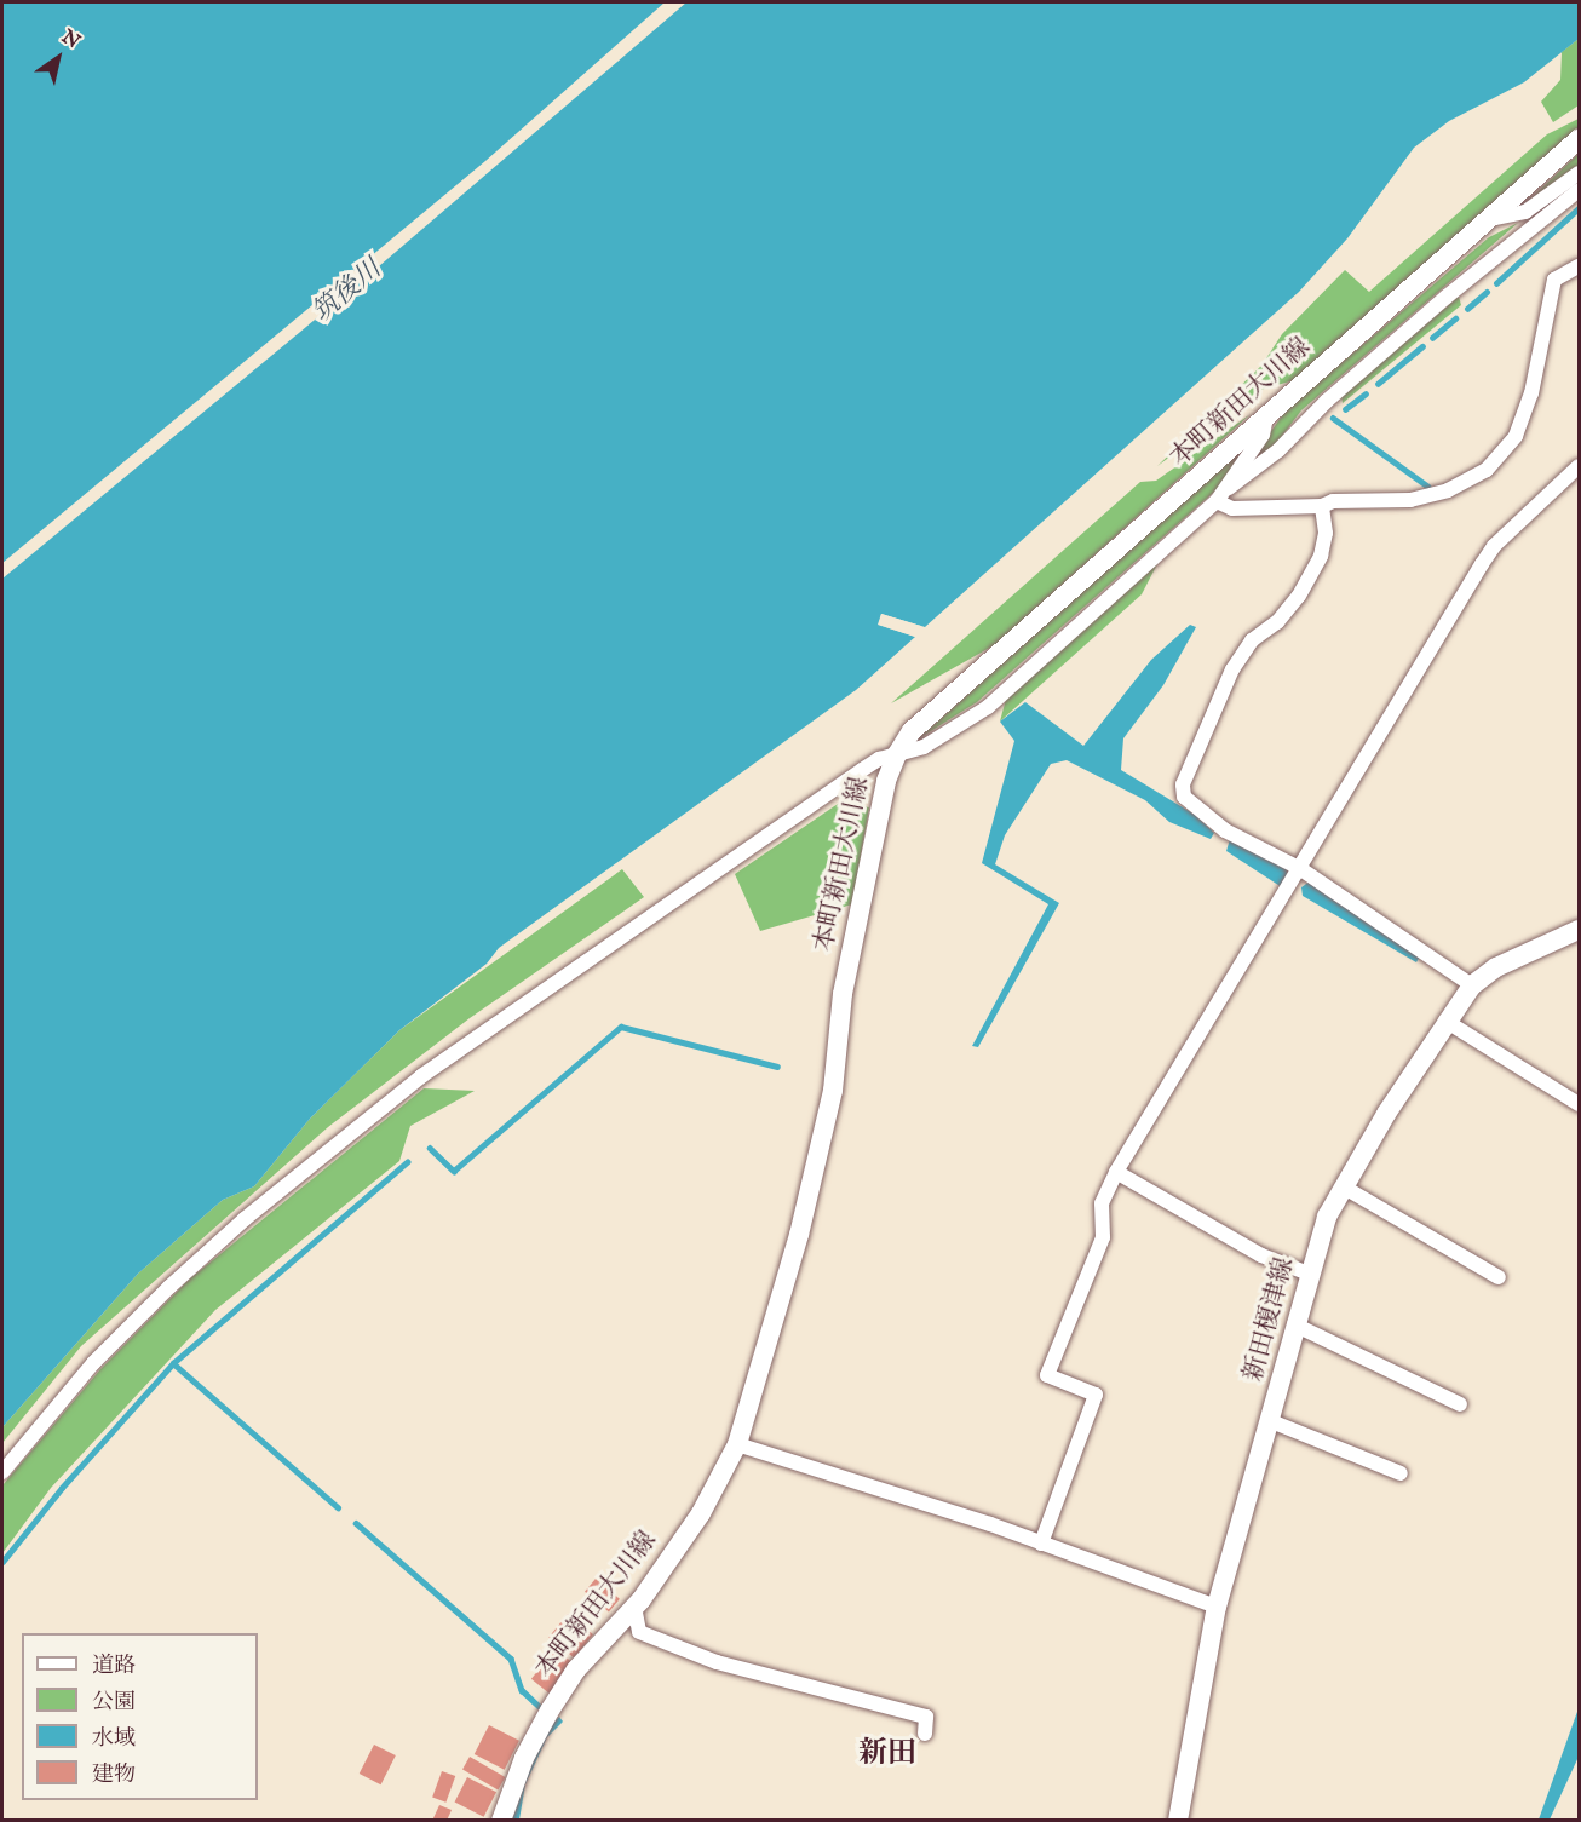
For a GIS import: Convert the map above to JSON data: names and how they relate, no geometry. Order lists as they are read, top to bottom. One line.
{"streets":{"main road":["本町新田大川線","新田榎津線"]},"districts":["新田"],"water":["筑後川"],"legend":["道路","公園","水域","建物"],"north":"top right"}
